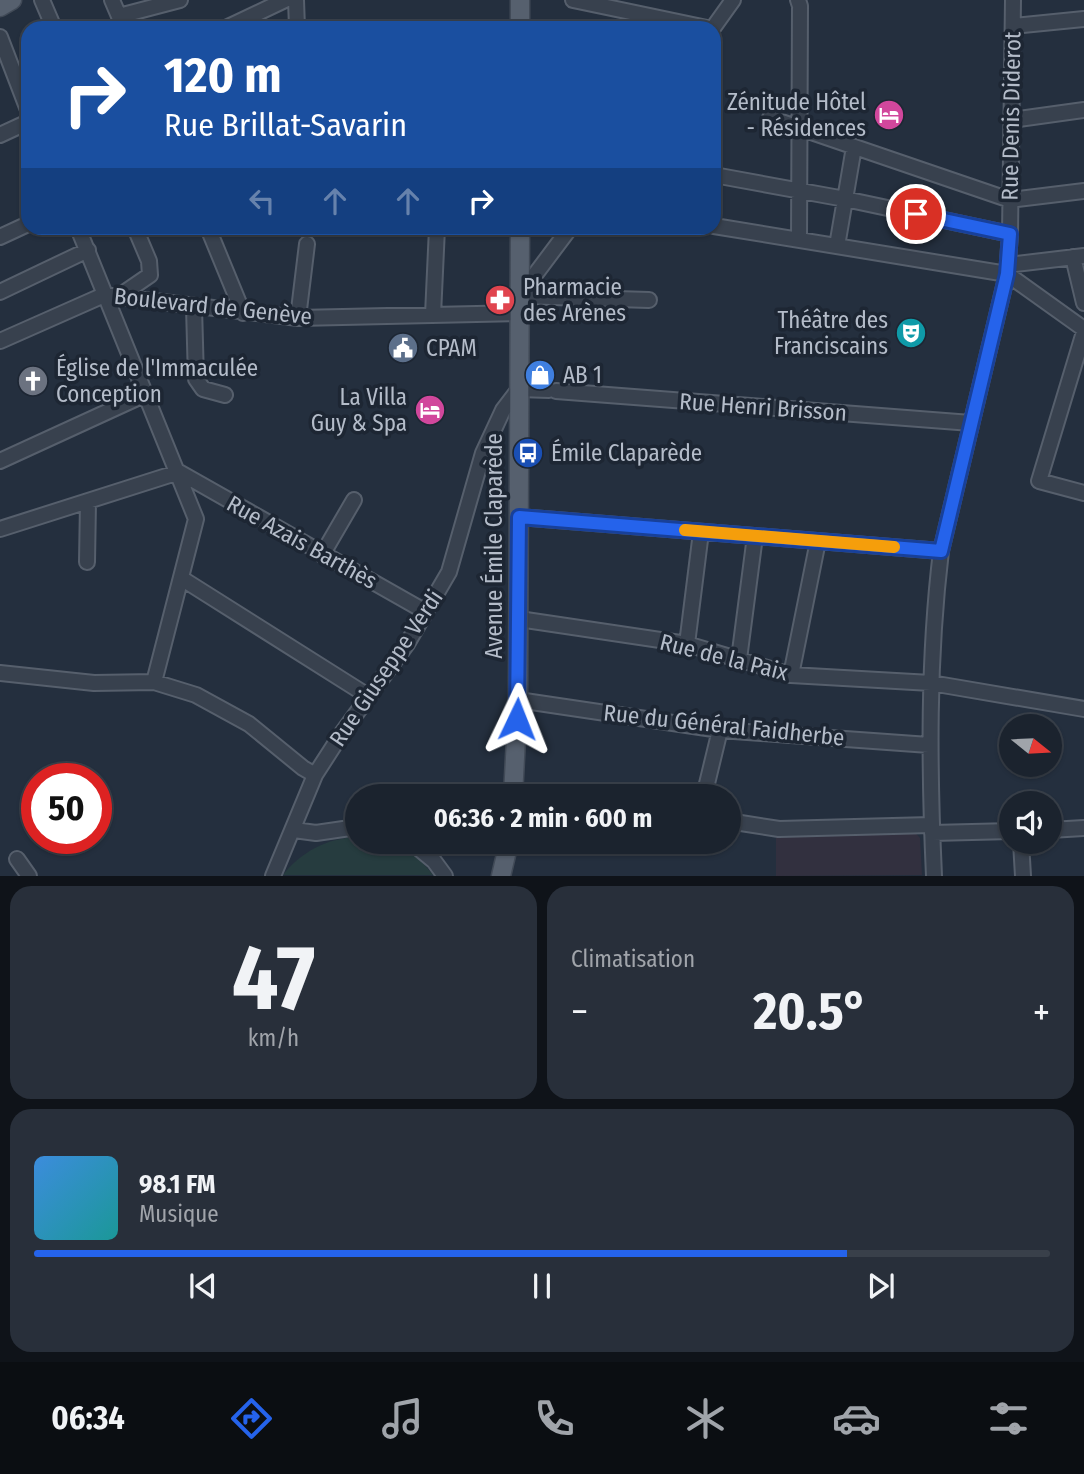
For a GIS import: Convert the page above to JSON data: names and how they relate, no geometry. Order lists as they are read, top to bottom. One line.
{"streets":{"main road":["Avenue Émile Claparède"],"street":["Rue Denis Diderot","Boulevard de Genève","Rue Henri Brisson","Rue Azais Barthès","Rue de la Paix","Rue Giuseppe Verdi","Rue du Général Faidherbe"]},"crossings":[["Rue Denis Diderot","Rue Henri Brisson"],["Rue Denis Diderot","Rue de la Paix"],["Rue Denis Diderot","Rue du Général Faidherbe"],["Boulevard de Genève","Avenue Émile Claparède"],["Rue Henri Brisson","Avenue Émile Claparède"],["Rue Henri Brisson","Rue Giuseppe Verdi"],["Rue Azais Barthès","Rue Giuseppe Verdi"],["Avenue Émile Claparède","Rue de la Paix"],["Avenue Émile Claparède","Rue Giuseppe Verdi"],["Avenue Émile Claparède","Rue du Général Faidherbe"]],"places":{"hotel":["Zénitude Hôtel - Résidences","La Villa Guy & Spa"],"pharmacy":["Pharmacie des Arènes"],"theatre":["Théâtre des Franciscains"],"public building":["CPAM"],"shop":["AB 1"],"church":["Église de l'Immaculée Conception"],"bus stop":["Émile Claparède"]},"north":"right","page":{"turn":["120 m","Rue Brillat-Savarin"],"limit":"50","trip":"06:36 · 2 min · 600 m","tile":[["47","km/h"],"Climatisation"],"heat":["−","20.5°","+"],"song":["98.1 FM","Musique"],"tabs":"06:34"}}
